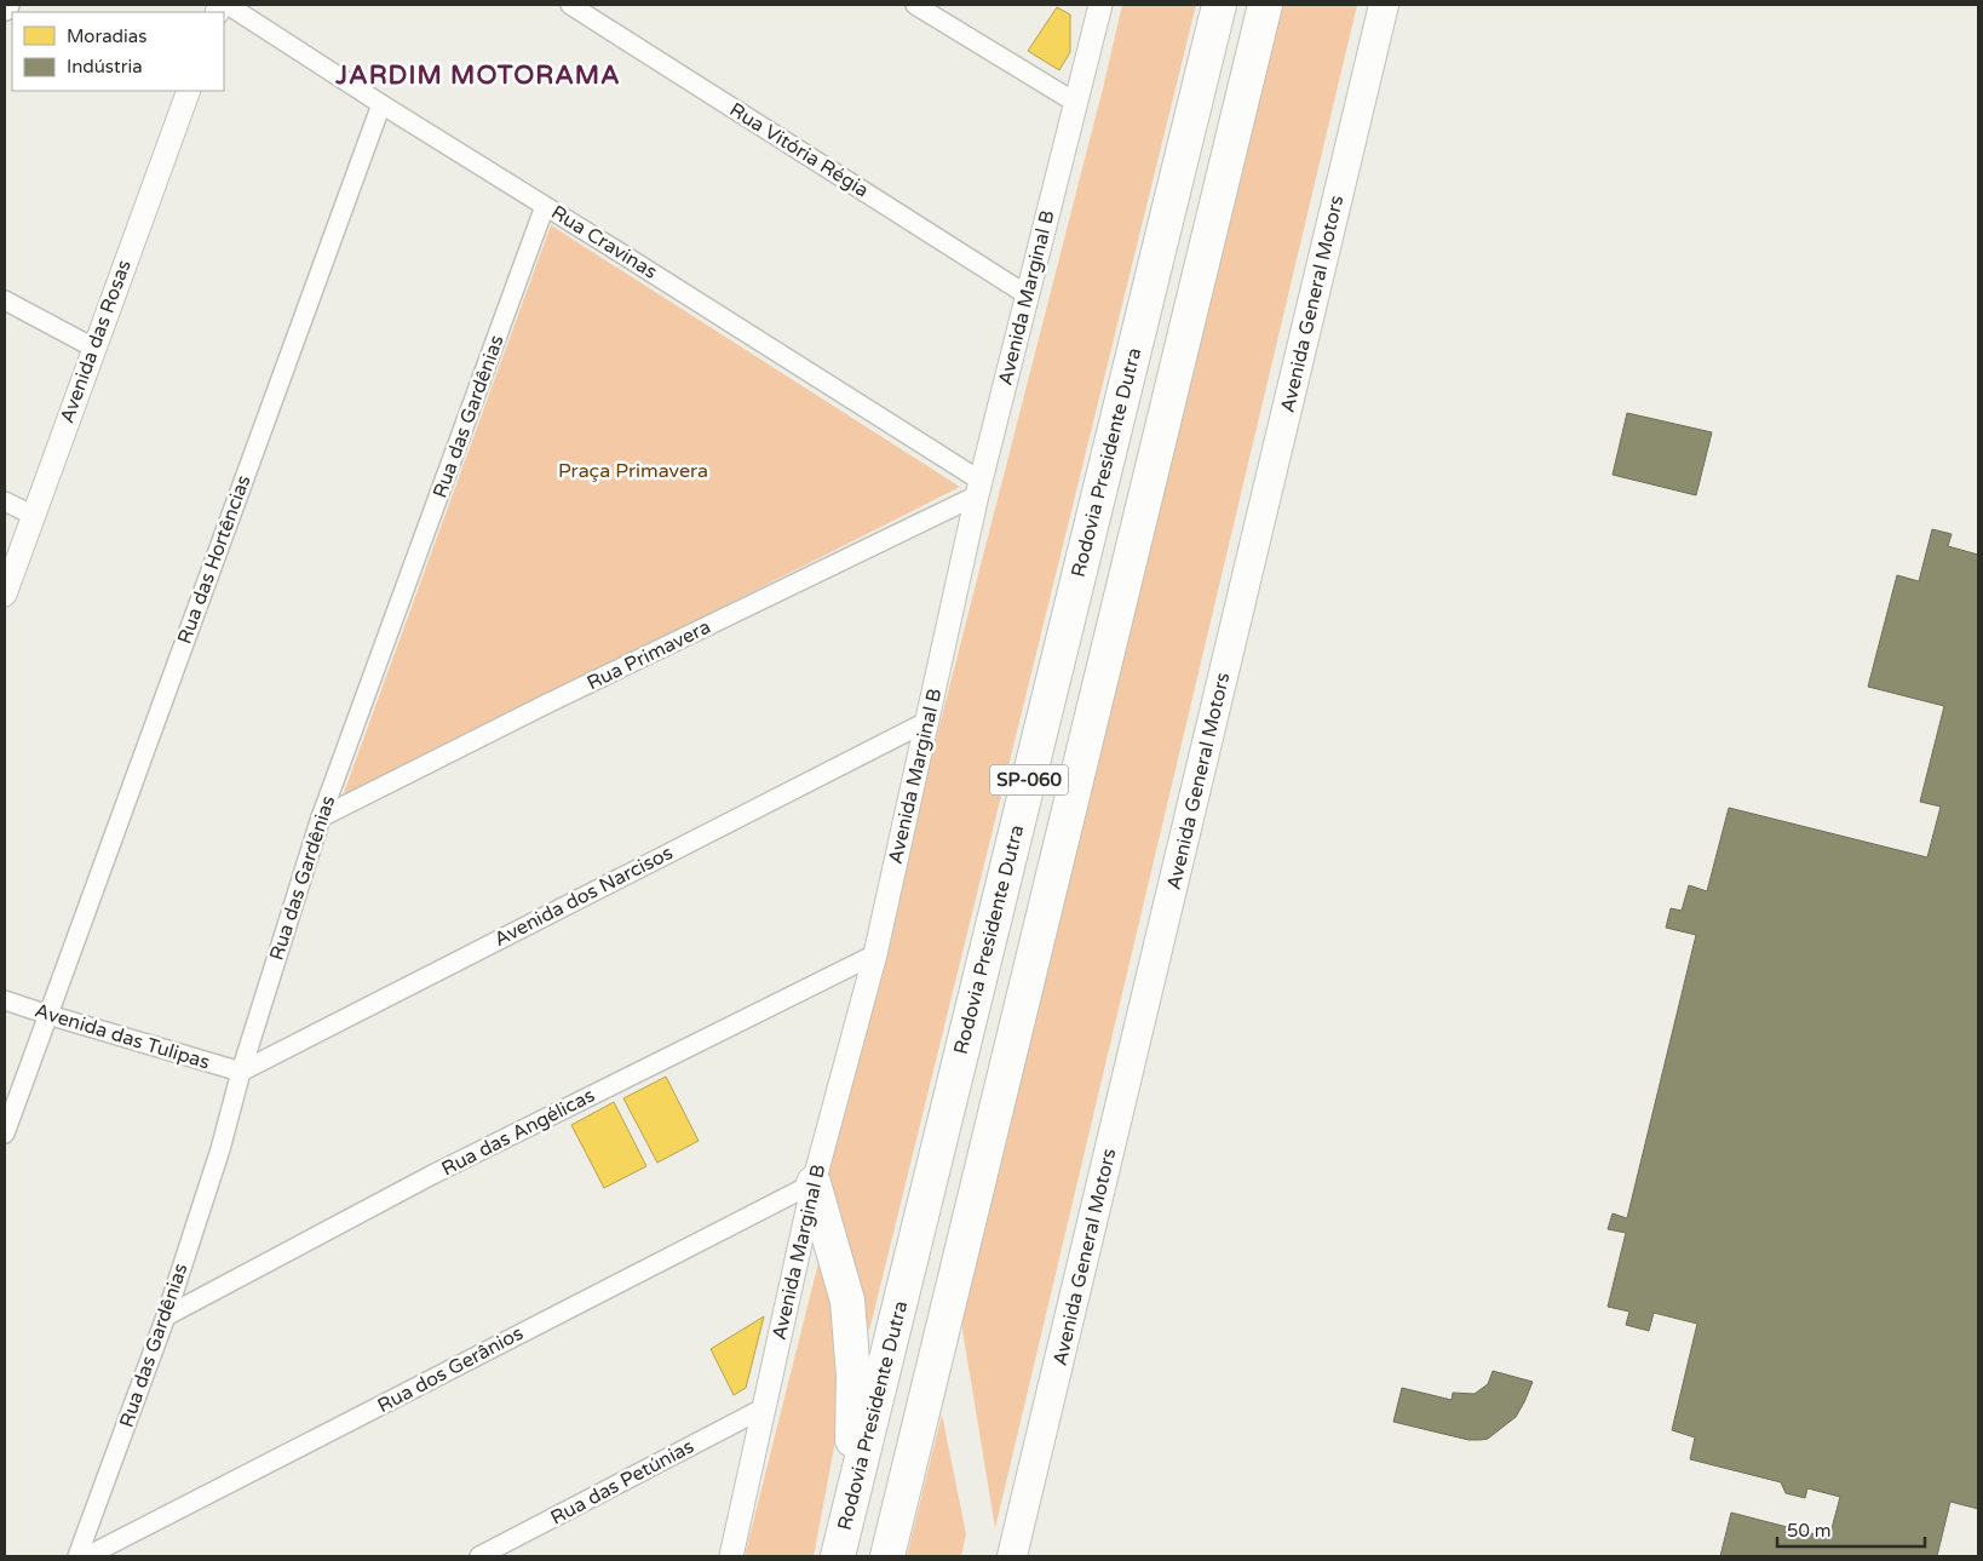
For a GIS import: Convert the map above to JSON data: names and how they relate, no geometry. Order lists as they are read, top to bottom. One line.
{"streets":{"highway":["Rodovia Presidente Dutra","SP-060"],"main road":["Avenida General Motors"],"street":["Rua Vitória Régia","Rua Cravinas","Avenida Marginal B","Avenida das Rosas","Rua das Gardênias","Rua das Hortências","Rua Primavera","Avenida dos Narcisos","Avenida das Tulipas","Rua das Angélicas","Rua dos Gerânios","Rua das Petúnias"]},"crossings":[["Rua Vitória Régia","Avenida Marginal B"],["Rua Cravinas","Avenida Marginal B"],["Rua Cravinas","Rua das Gardênias"],["Rua Cravinas","Rua das Hortências"],["Rua Cravinas","Rua Primavera"],["Avenida Marginal B","Rua Primavera"],["Avenida Marginal B","Avenida dos Narcisos"],["Avenida Marginal B","Rua das Angélicas"],["Avenida Marginal B","Rua dos Gerânios"],["Avenida Marginal B","Rua das Petúnias"],["Rua das Gardênias","Rua Primavera"],["Rua das Gardênias","Avenida dos Narcisos"],["Rua das Gardênias","Avenida das Tulipas"],["Rua das Gardênias","Rua das Angélicas"],["Rua das Hortências","Avenida das Tulipas"],["Avenida dos Narcisos","Avenida das Tulipas"]],"districts":["JARDIM MOTORAMA"],"parks":["Praça Primavera"],"legend":["Moradias","Indústria"],"scale_bar":"50 m"}
